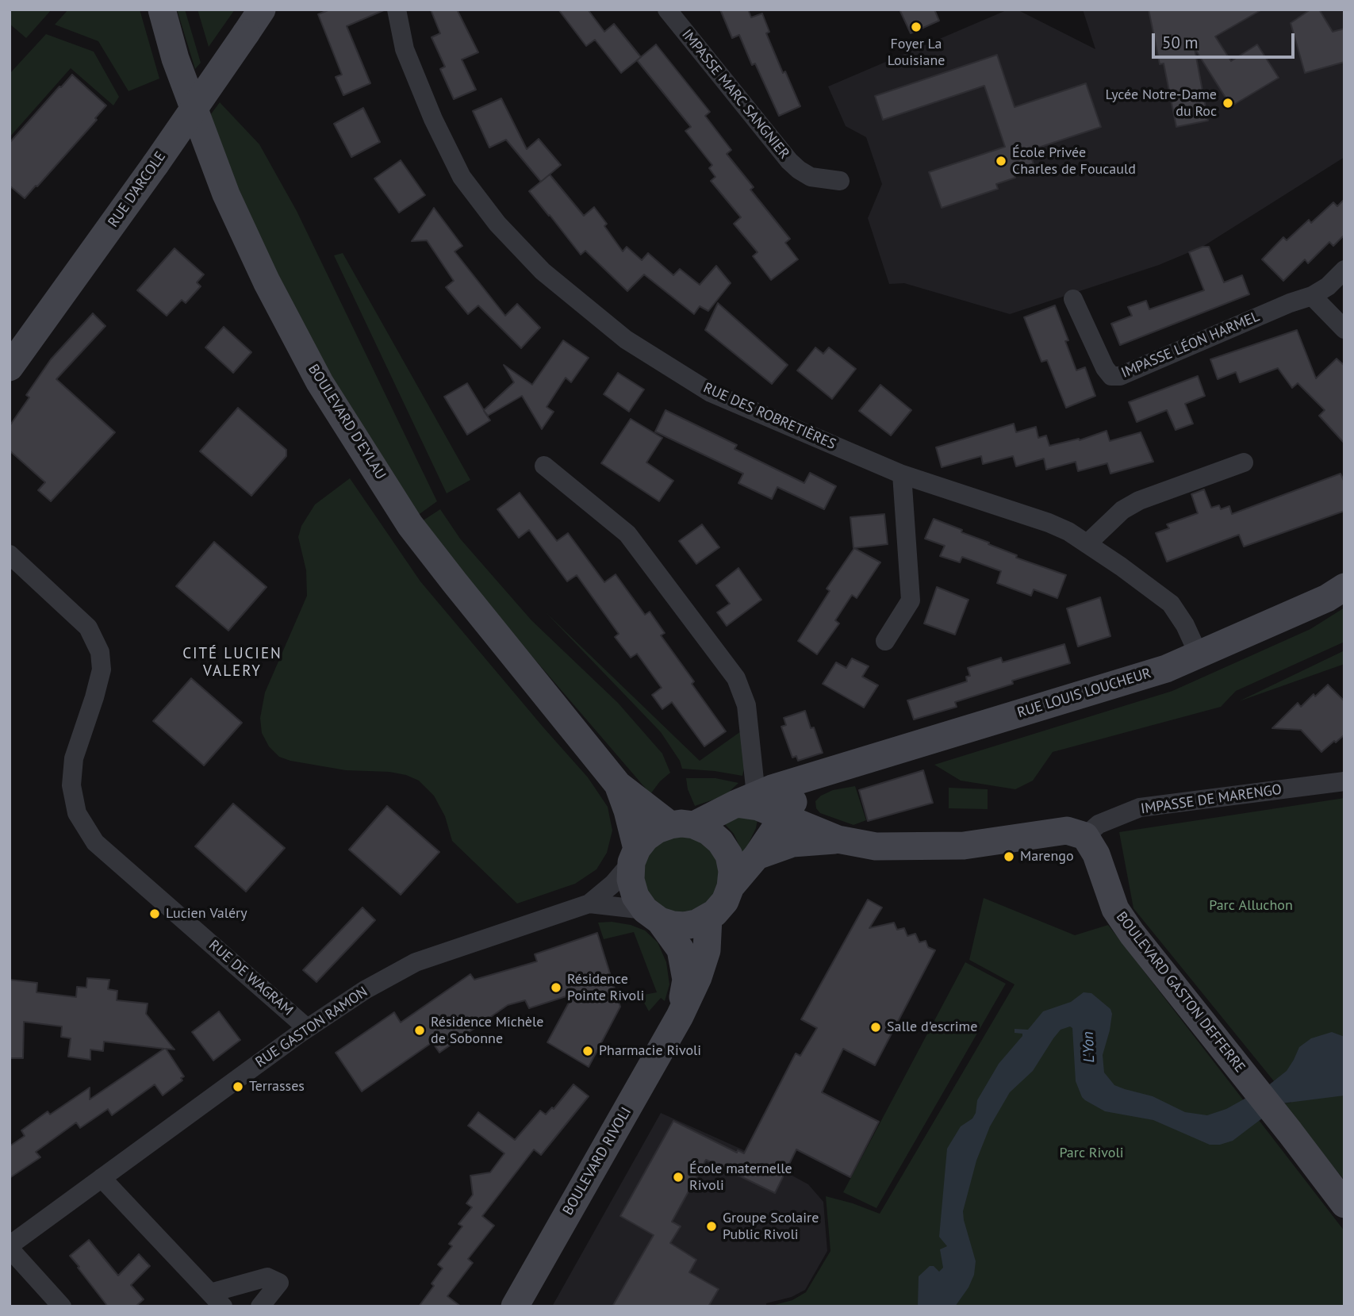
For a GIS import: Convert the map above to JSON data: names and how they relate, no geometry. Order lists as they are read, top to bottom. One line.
{"streets":{"main road":["RUE D'ARCOLE","BOULEVARD D'EYLAU","RUE LOUIS LOUCHEUR","BOULEVARD GASTON DEFFERRE","BOULEVARD RIVOLI"],"street":["IMPASSE MARC SANGNIER","IMPASSE LÉON HARMEL","RUE DES ROBRETIÈRES","IMPASSE DE MARENGO","RUE DE WAGRAM","RUE GASTON RAMON"]},"crossings":[["RUE DES ROBRETIÈRES","RUE LOUIS LOUCHEUR"],["BOULEVARD D'EYLAU","RUE LOUIS LOUCHEUR"],["BOULEVARD D'EYLAU","RUE GASTON RAMON"],["BOULEVARD D'EYLAU","BOULEVARD RIVOLI"],["RUE LOUIS LOUCHEUR","RUE GASTON RAMON"],["RUE LOUIS LOUCHEUR","BOULEVARD RIVOLI"],["IMPASSE DE MARENGO","BOULEVARD GASTON DEFFERRE"],["RUE DE WAGRAM","RUE GASTON RAMON"],["RUE GASTON RAMON","BOULEVARD RIVOLI"]],"districts":["CITÉ LUCIEN VALERY"],"water":["L'Yon"],"parks":["Parc Alluchon","Parc Rivoli"],"places":["Foyer La Louisiane","Lycée Notre-Dame du Roc","École Privée Charles de Foucauld","Marengo","Lucien Valéry","Résidence Pointe Rivoli","Salle d'escrime","Résidence Michèle de Sobonne","Pharmacie Rivoli","Terrasses","École maternelle Rivoli","Groupe Scolaire Public Rivoli"],"scale_bar":"50 m"}
